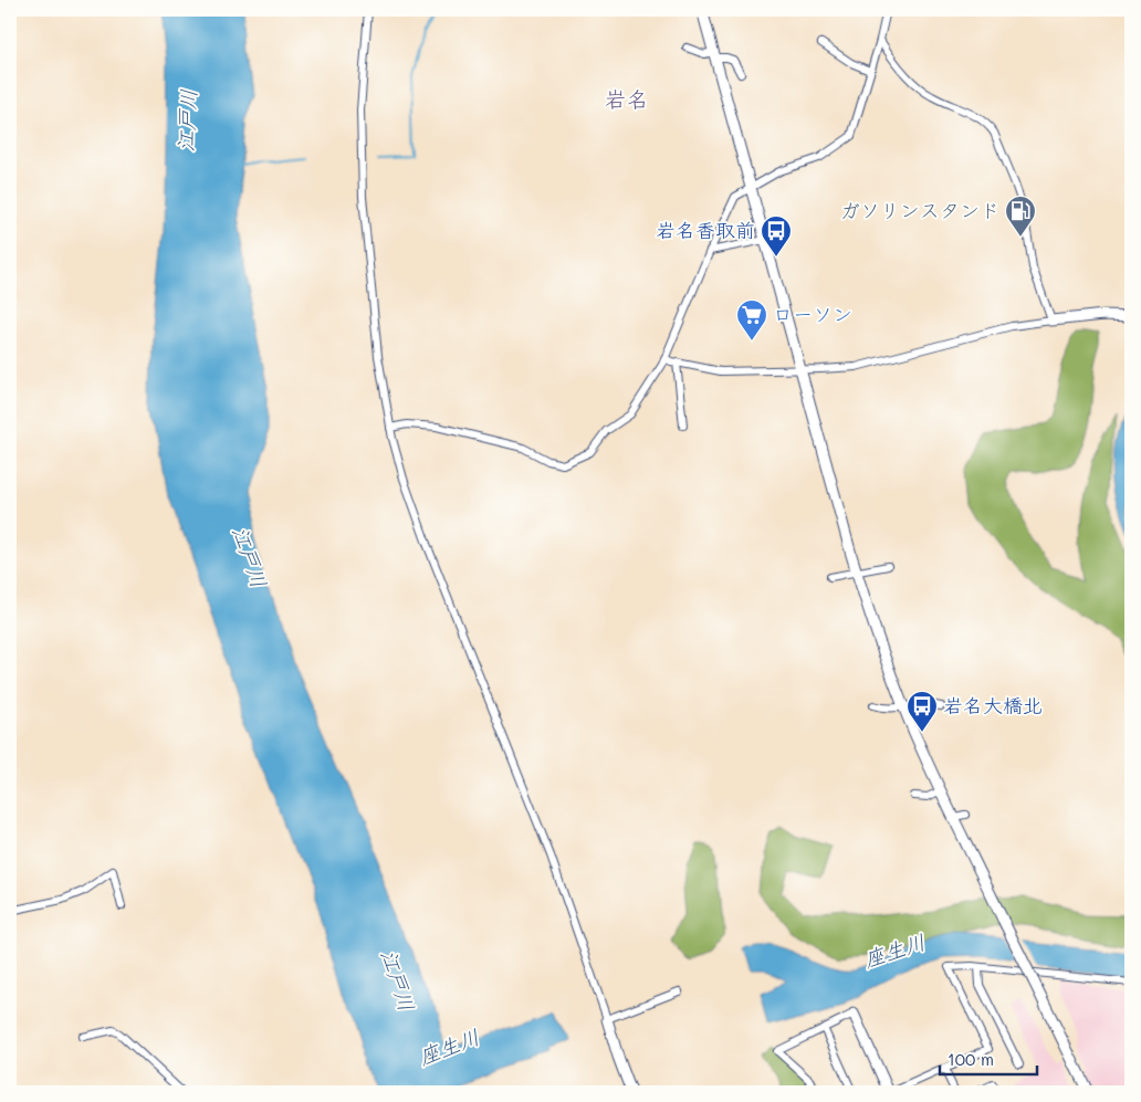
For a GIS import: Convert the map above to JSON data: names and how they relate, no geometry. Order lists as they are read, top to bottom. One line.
{"districts":["岩名"],"water":["江戸川","座生川"],"places":{"fuel station":["ガソリンスタンド"],"bus stop":["岩名香取前","岩名大橋北"],"supermarket":["ローソン"]},"scale_bar":"100 m"}
